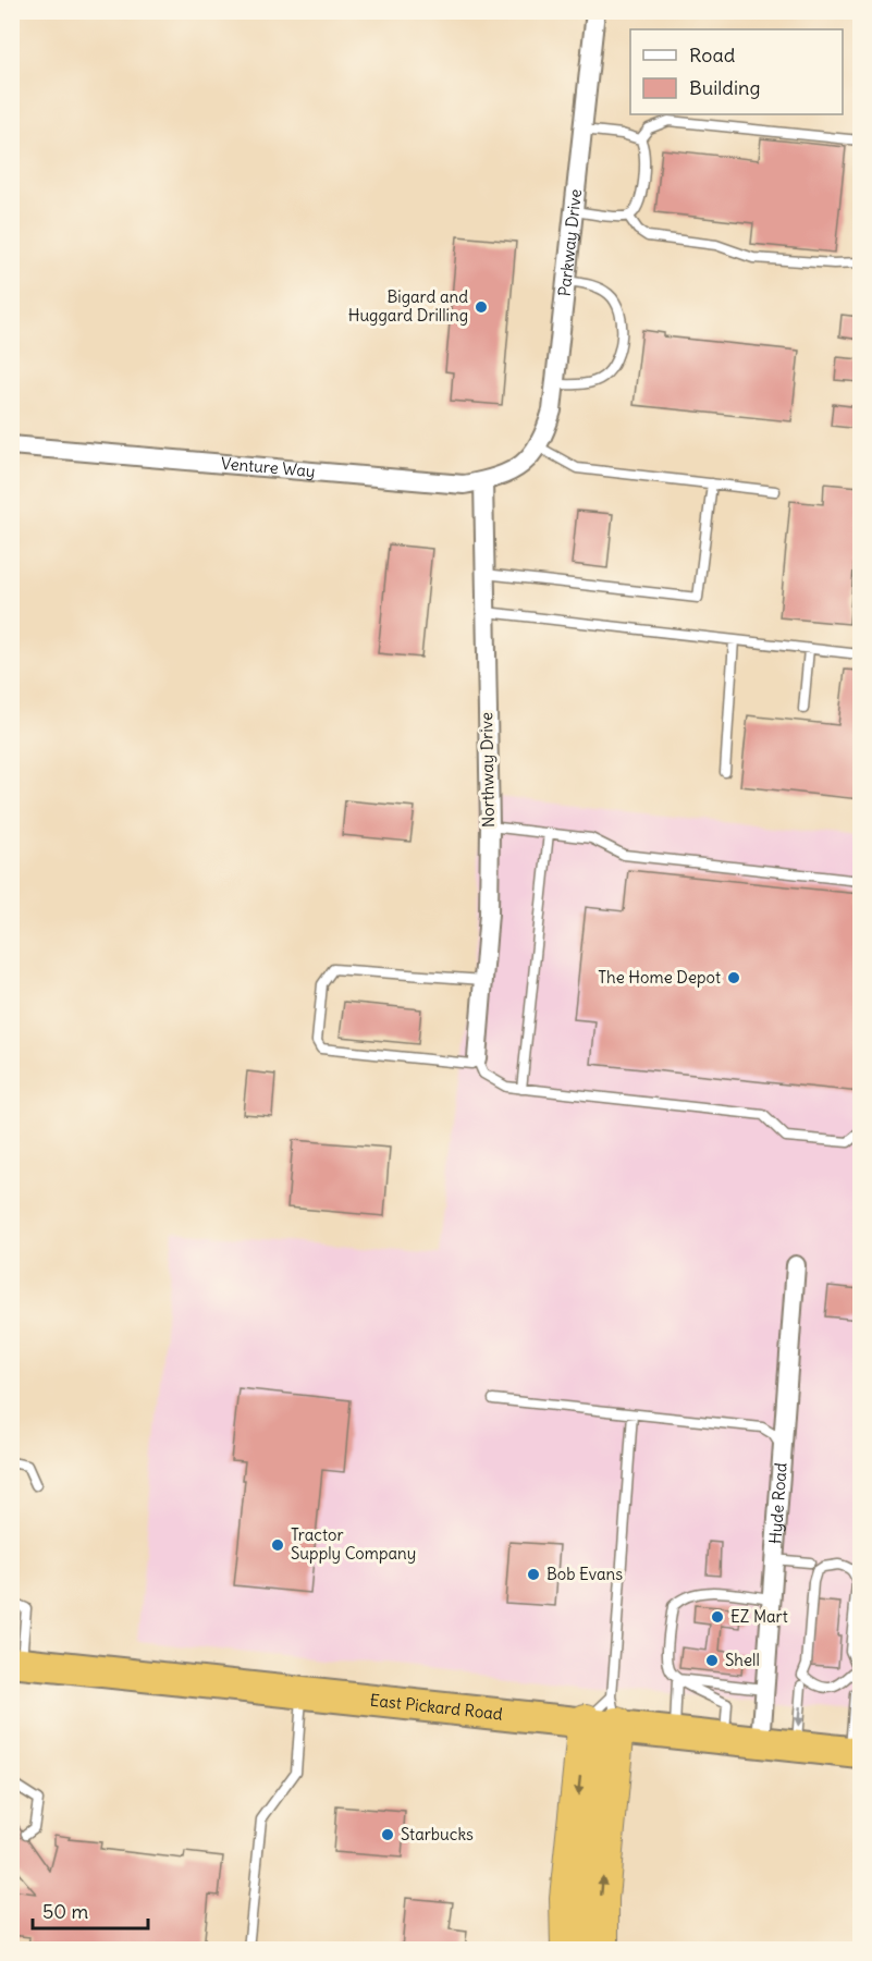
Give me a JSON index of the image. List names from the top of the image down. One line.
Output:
{"streets":{"highway":["East Pickard Road"],"street":["Parkway Drive","Venture Way","Northway Drive","Hyde Road"]},"crossings":[["Parkway Drive","Venture Way"],["Venture Way","Northway Drive"],["Hyde Road","East Pickard Road"]],"places":["Bigard and Huggard Drilling","The Home Depot","Tractor Supply Company","Bob Evans","EZ Mart","Shell","Starbucks"],"legend":["Road","Building"],"scale_bar":"50 m"}
